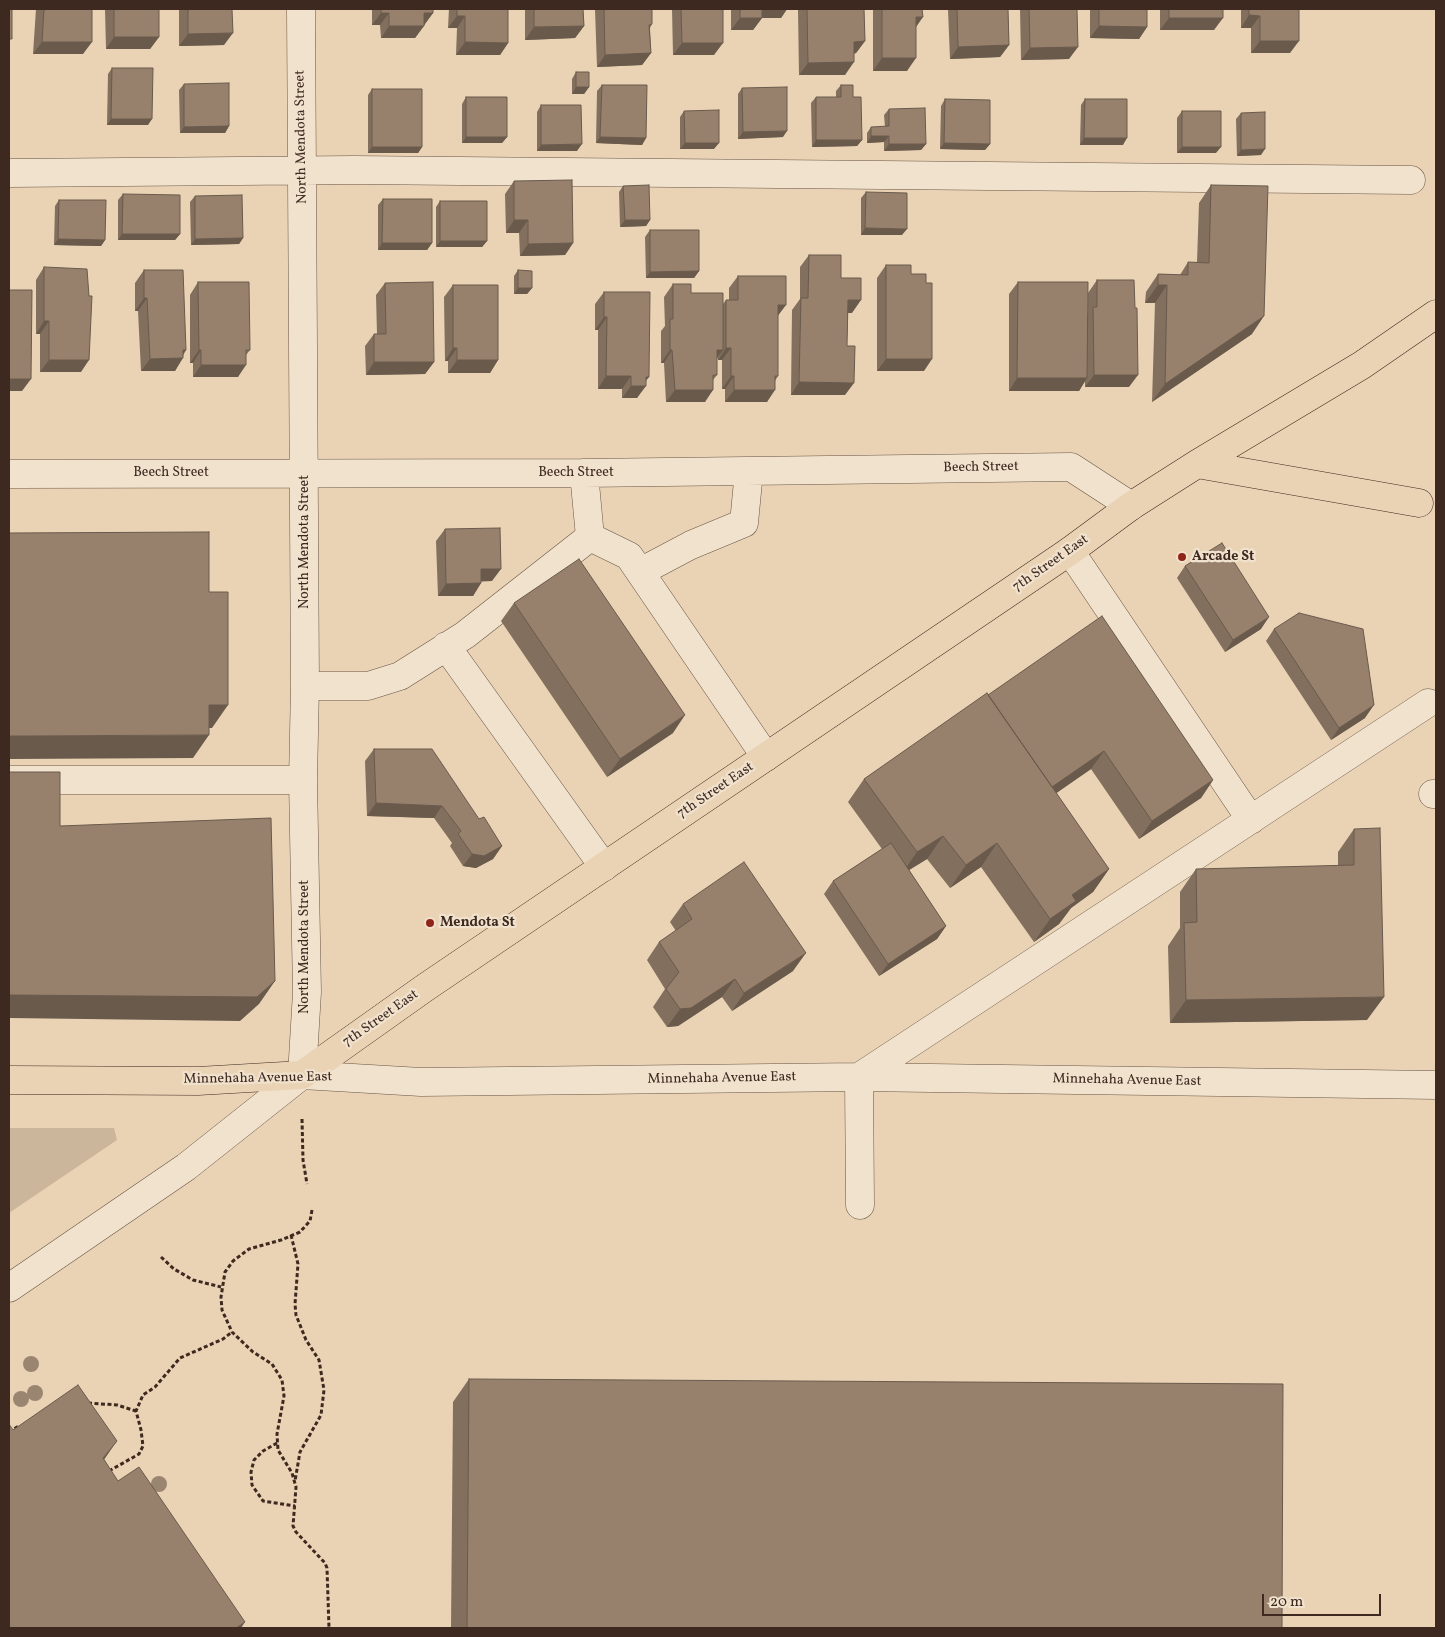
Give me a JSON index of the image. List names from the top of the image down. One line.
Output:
{"streets":{"main road":["7th Street East","Minnehaha Avenue East"],"street":["North Mendota Street","Beech Street"]},"crossings":[["North Mendota Street","Beech Street"],["North Mendota Street","7th Street East"],["North Mendota Street","Minnehaha Avenue East"],["Beech Street","7th Street East"],["7th Street East","Minnehaha Avenue East"]],"places":["Arcade St","Mendota St"],"scale_bar":"20 m"}
